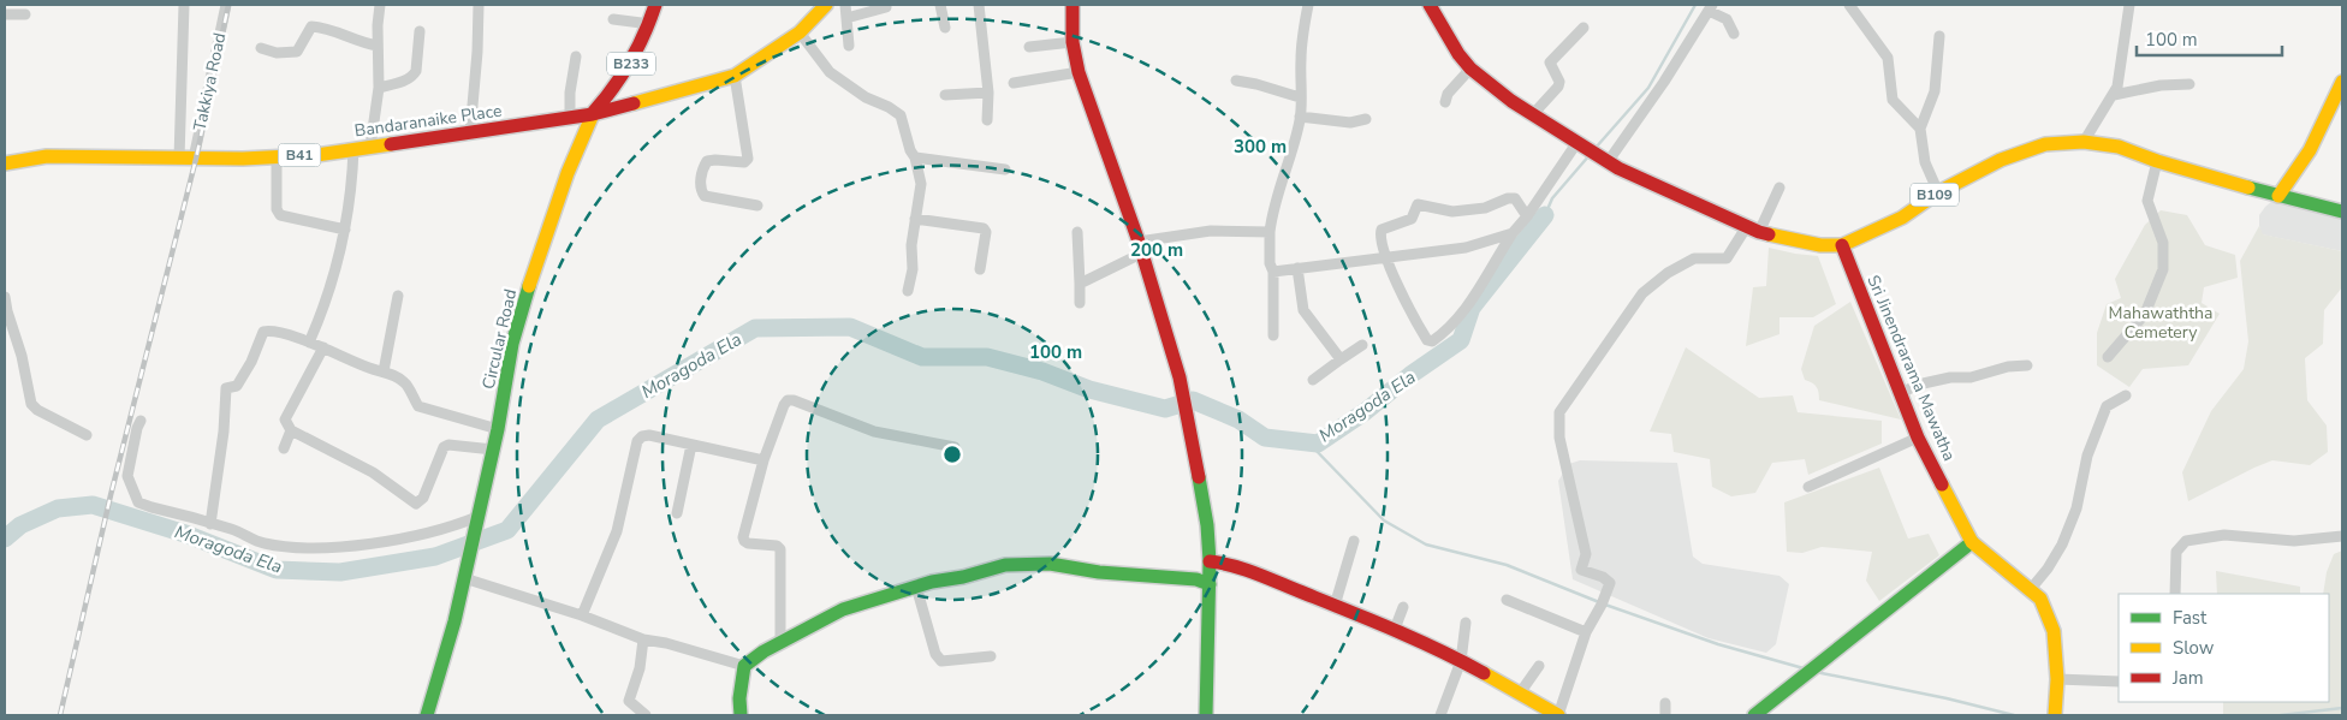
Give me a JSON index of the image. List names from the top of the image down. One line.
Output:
{"streets":{"main road":["B233","Bandaranaike Place","B41","B109","Circular Road","Sri Jinendrarama Mawatha"],"street":["Takkiya Road"]},"crossings":[["B233","Bandaranaike Place"],["B233","Circular Road"],["Takkiya Road","Bandaranaike Place"],["Bandaranaike Place","Circular Road"],["B109","Sri Jinendrarama Mawatha"]],"water":["Moragoda Ela"],"parks":["Mahawaththa Cemetery"],"legend":["Fast","Slow","Jam"],"scale_bar":"100 m","rings":["300 m","200 m","100 m"]}
